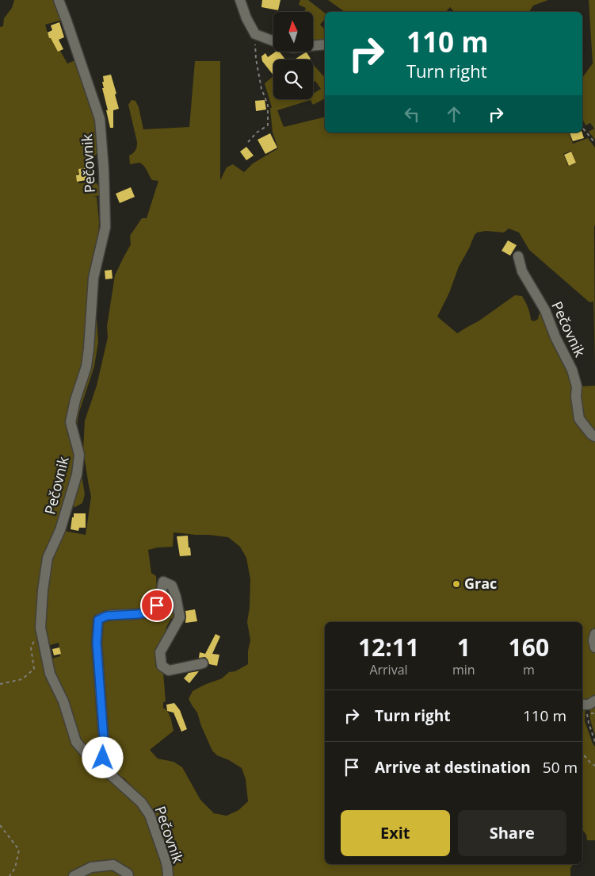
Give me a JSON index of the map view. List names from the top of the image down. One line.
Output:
{"streets":{"street":["Pečovnik"]},"places":["Grac"],"north":"top","page":{"turn":["110 m","Turn right"],"eta":["12:11","Arrival","1","min","160","m"],"list":[{"name":"Turn right","value":"110 m"},{"name":"Arrive at destination","value":"50 m"}],"buttons":["Exit","Share"]}}
